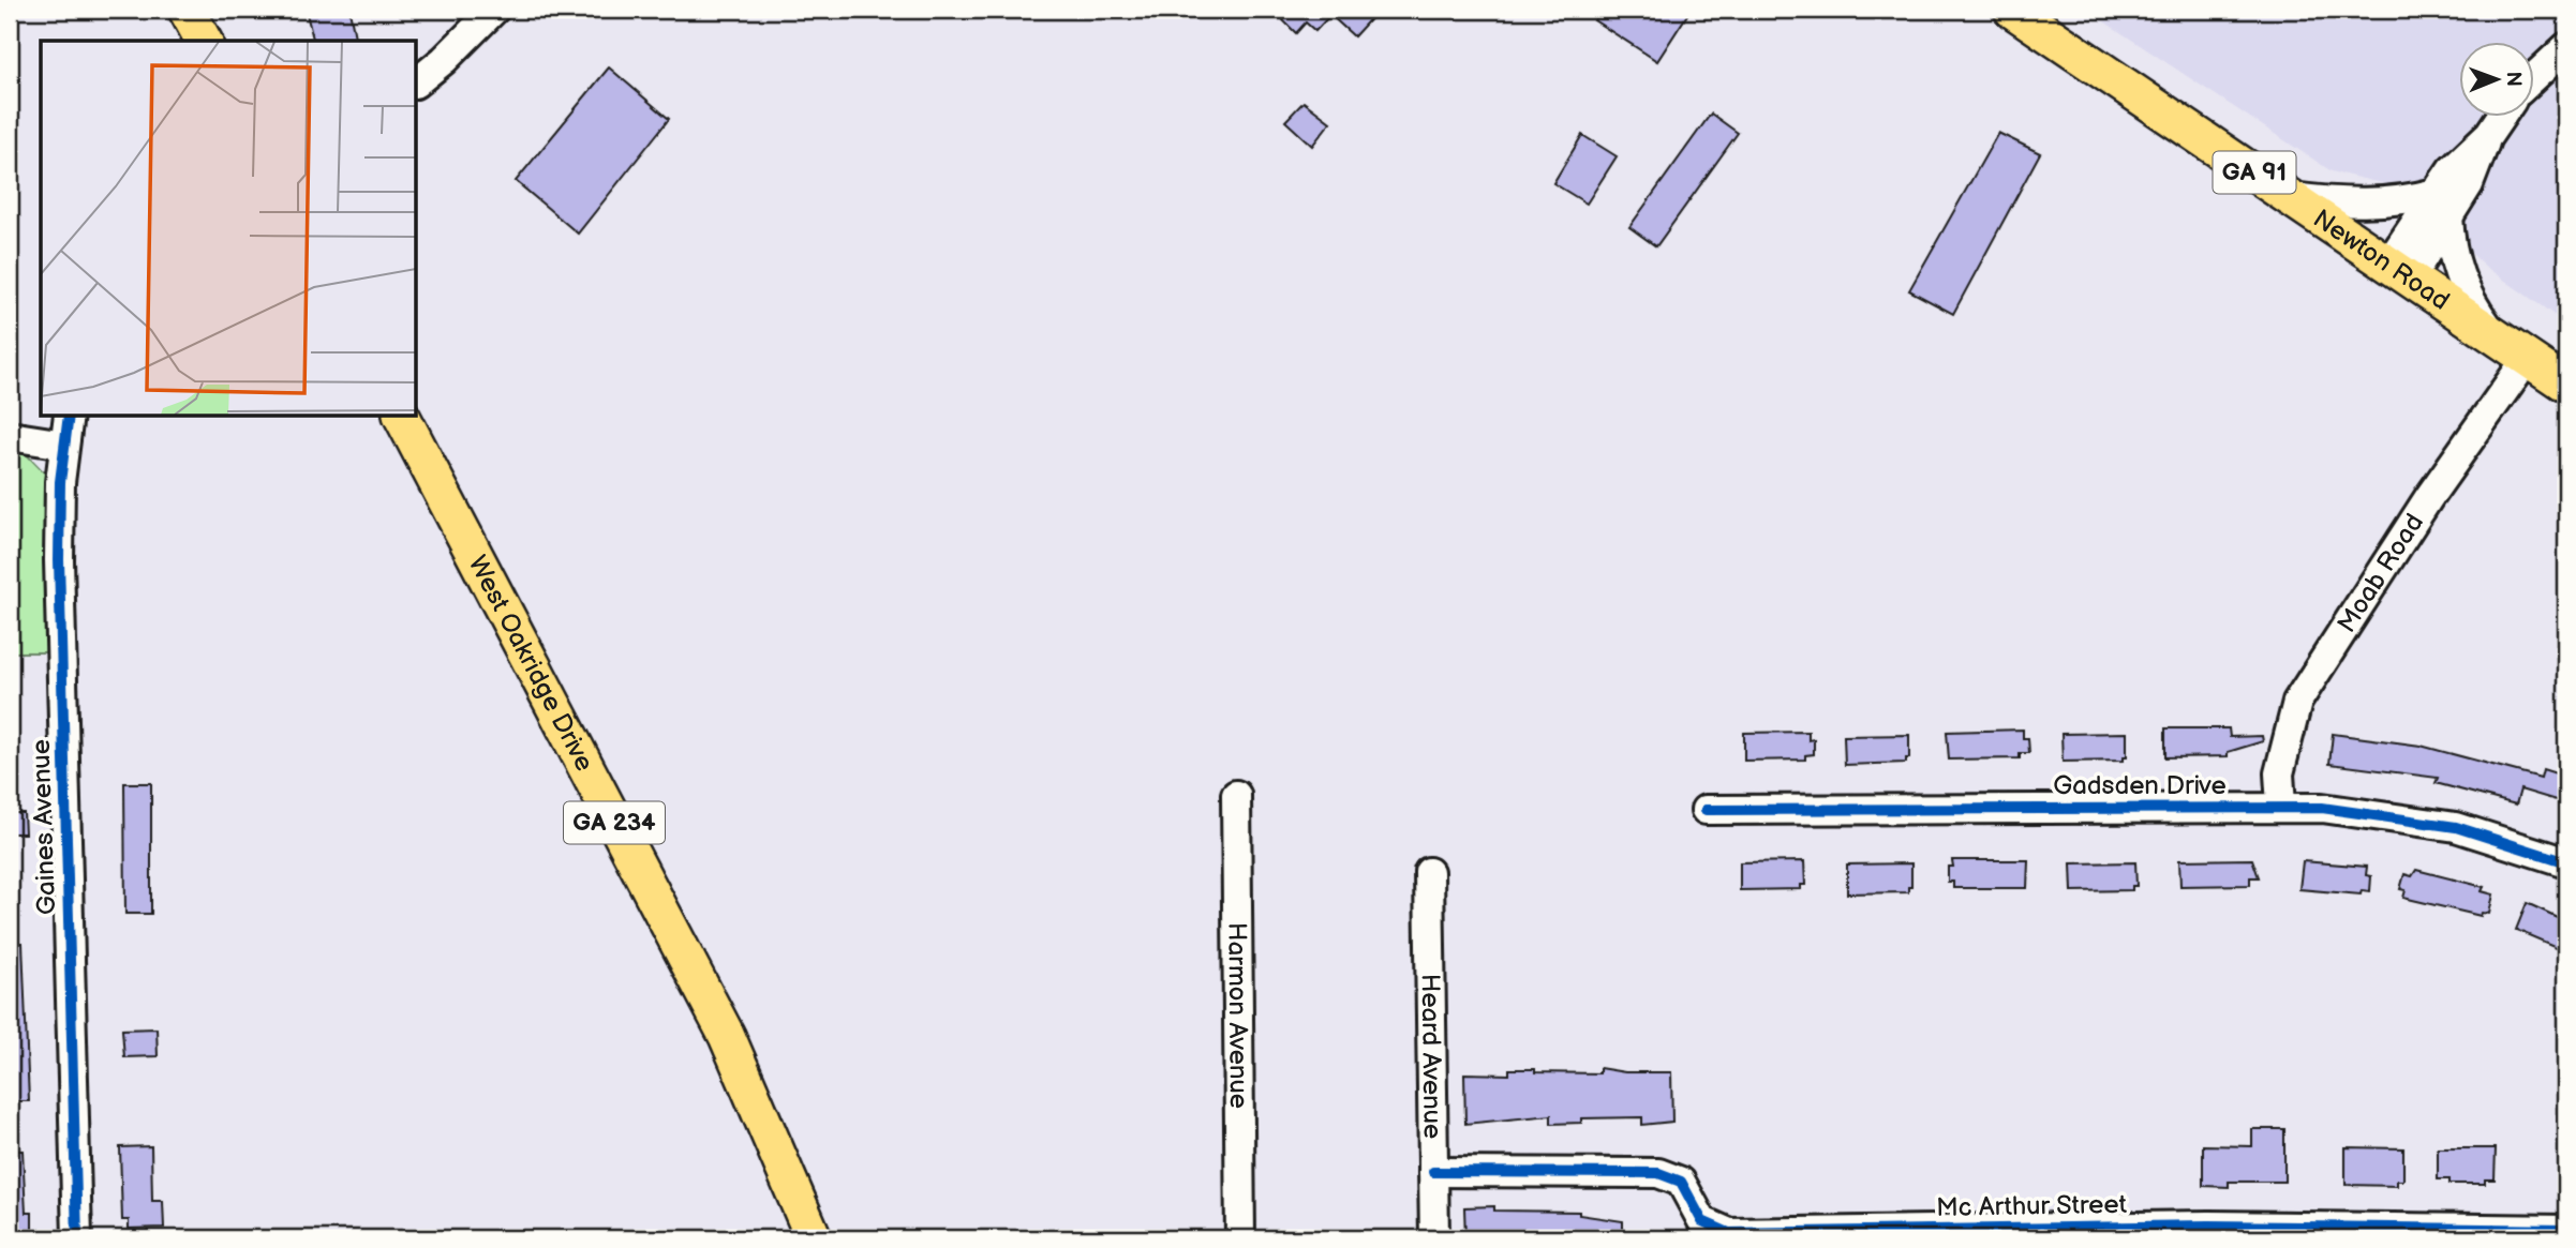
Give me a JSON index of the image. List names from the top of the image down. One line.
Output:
{"streets":{"main road":["GA 91","Newton Road","West Oakridge Drive","GA 234"],"street":["Moab Road","Gadsden Drive","Gaines Avenue","Harmon Avenue","Heard Avenue","Mc Arthur Street"]},"crossings":[["Newton Road","Moab Road"],["Moab Road","Gadsden Drive"],["Heard Avenue","Mc Arthur Street"]],"north":"right"}
